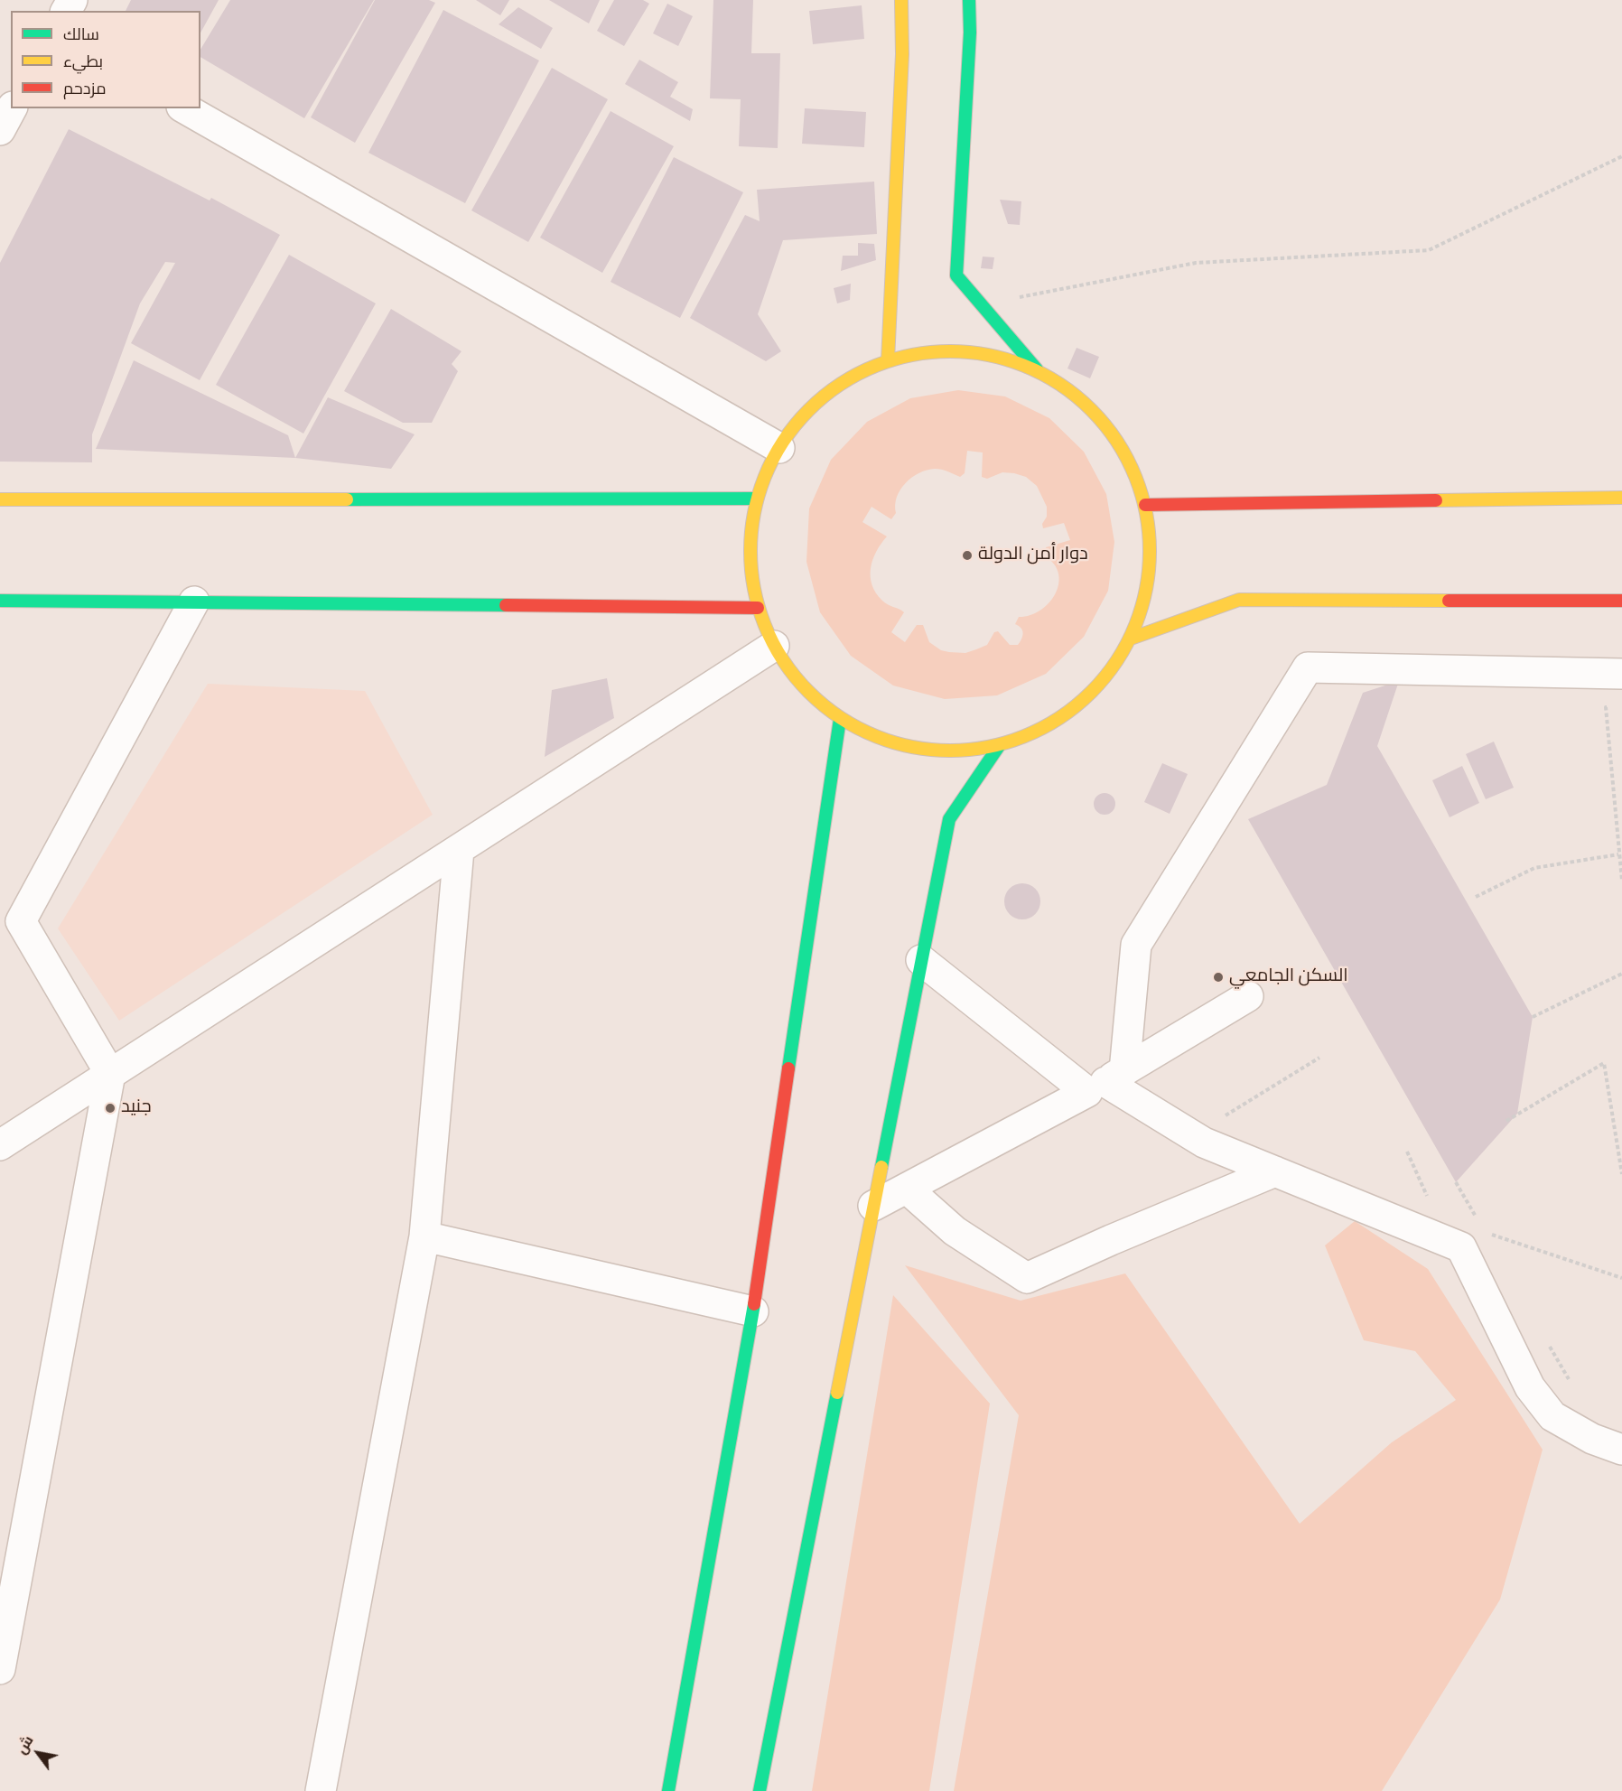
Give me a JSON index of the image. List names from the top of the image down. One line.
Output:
{"places":["دوار أمن الدولة","السكن الجامعي","جنيد"],"legend":["سالك","بطيء","مزدحم"],"north":"top left"}
